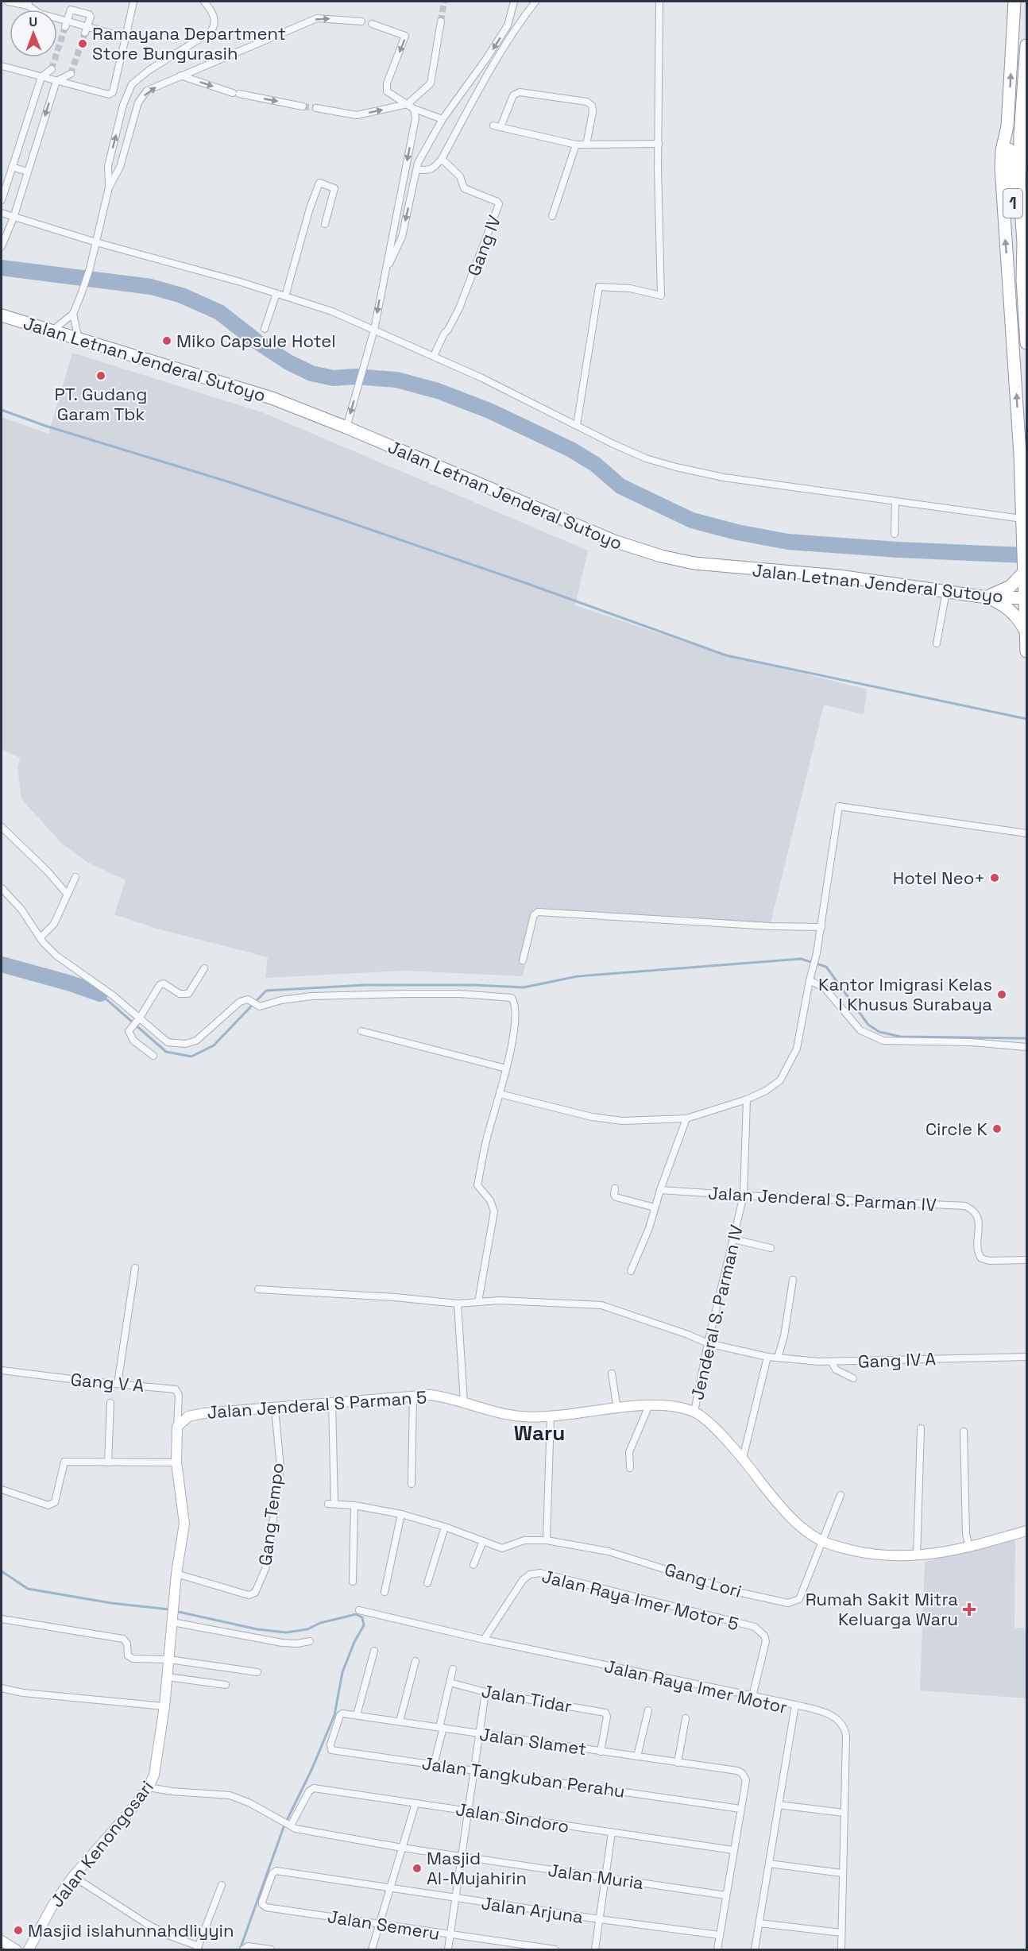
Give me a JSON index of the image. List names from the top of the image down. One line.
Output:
{"streets":{"highway":["1","Jalan Letnan Jenderal Sutoyo"],"street":["Gang IV","Jalan Jenderal S. Parman IV","Jenderal S. Parman IV","Gang IV A","Gang V A","Jalan Jenderal S Parman 5","Gang Tempo","Gang Lori","Jalan Raya Imer Motor 5","Jalan Raya Imer Motor","Jalan Tidar","Jalan Slamet","Jalan Tangkuban Perahu","Jalan Sindoro","Jalan Kenongosari","Jalan Muria","Jalan Arjuna","Jalan Semeru"]},"crossings":[["Jalan Jenderal S. Parman IV","Jenderal S. Parman IV"],["Jenderal S. Parman IV","Gang IV A"],["Jenderal S. Parman IV","Jalan Jenderal S Parman 5"],["Gang V A","Jalan Jenderal S Parman 5"],["Gang V A","Jalan Kenongosari"],["Jalan Jenderal S Parman 5","Gang Tempo"],["Jalan Jenderal S Parman 5","Gang Lori"],["Jalan Jenderal S Parman 5","Jalan Kenongosari"],["Gang Tempo","Jalan Kenongosari"],["Jalan Raya Imer Motor 5","Jalan Raya Imer Motor"],["Jalan Tidar","Jalan Slamet"],["Jalan Slamet","Jalan Tangkuban Perahu"],["Jalan Sindoro","Jalan Muria"],["Jalan Kenongosari","Jalan Muria"],["Jalan Arjuna","Jalan Semeru"]],"districts":["Waru"],"places":{"other":["Ramayana Department Store Bungurasih","Miko Capsule Hotel","PT. Gudang Garam Tbk","Hotel Neo+","Kantor Imigrasi Kelas I Khusus Surabaya","Circle K","Masjid Al-Mujahirin","Masjid islahunnahdliyyin"],"health":["Rumah Sakit Mitra Keluarga Waru"]},"north":"top"}
